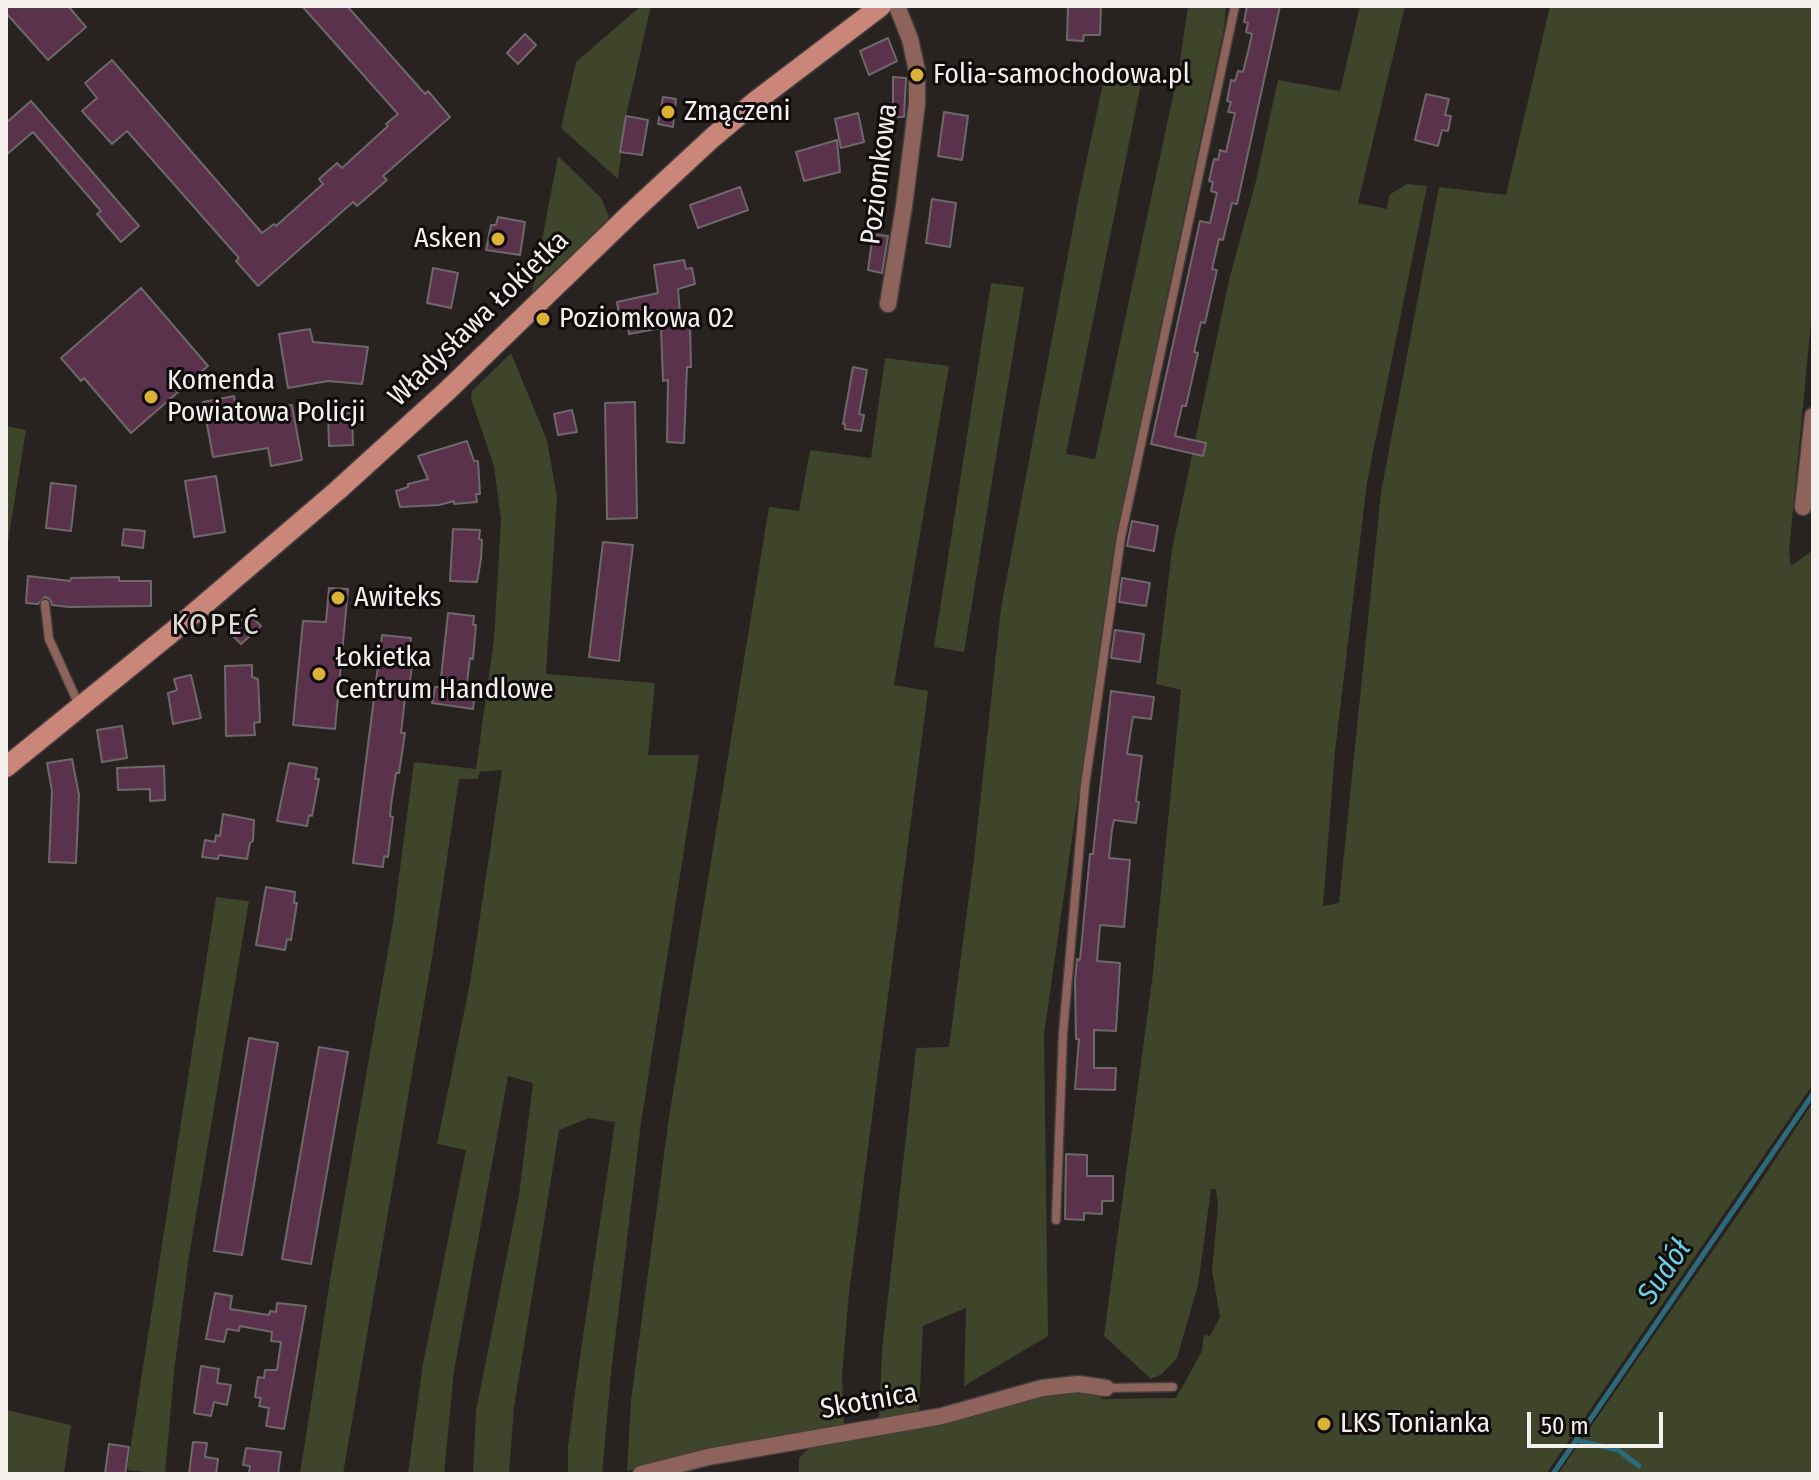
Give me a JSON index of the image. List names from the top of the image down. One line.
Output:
{"streets":{"street":["Poziomkowa","Władysława Łokietka","Skotnica"]},"districts":["KOPEĆ"],"water":["Sudół"],"places":["Folia-samochodowa.pl","Zmączeni","Asken","Poziomkowa 02","Komenda Powiatowa Policji","Awiteks","Łokietka Centrum Handlowe","LKS Tonianka"],"scale_bar":"50 m"}
